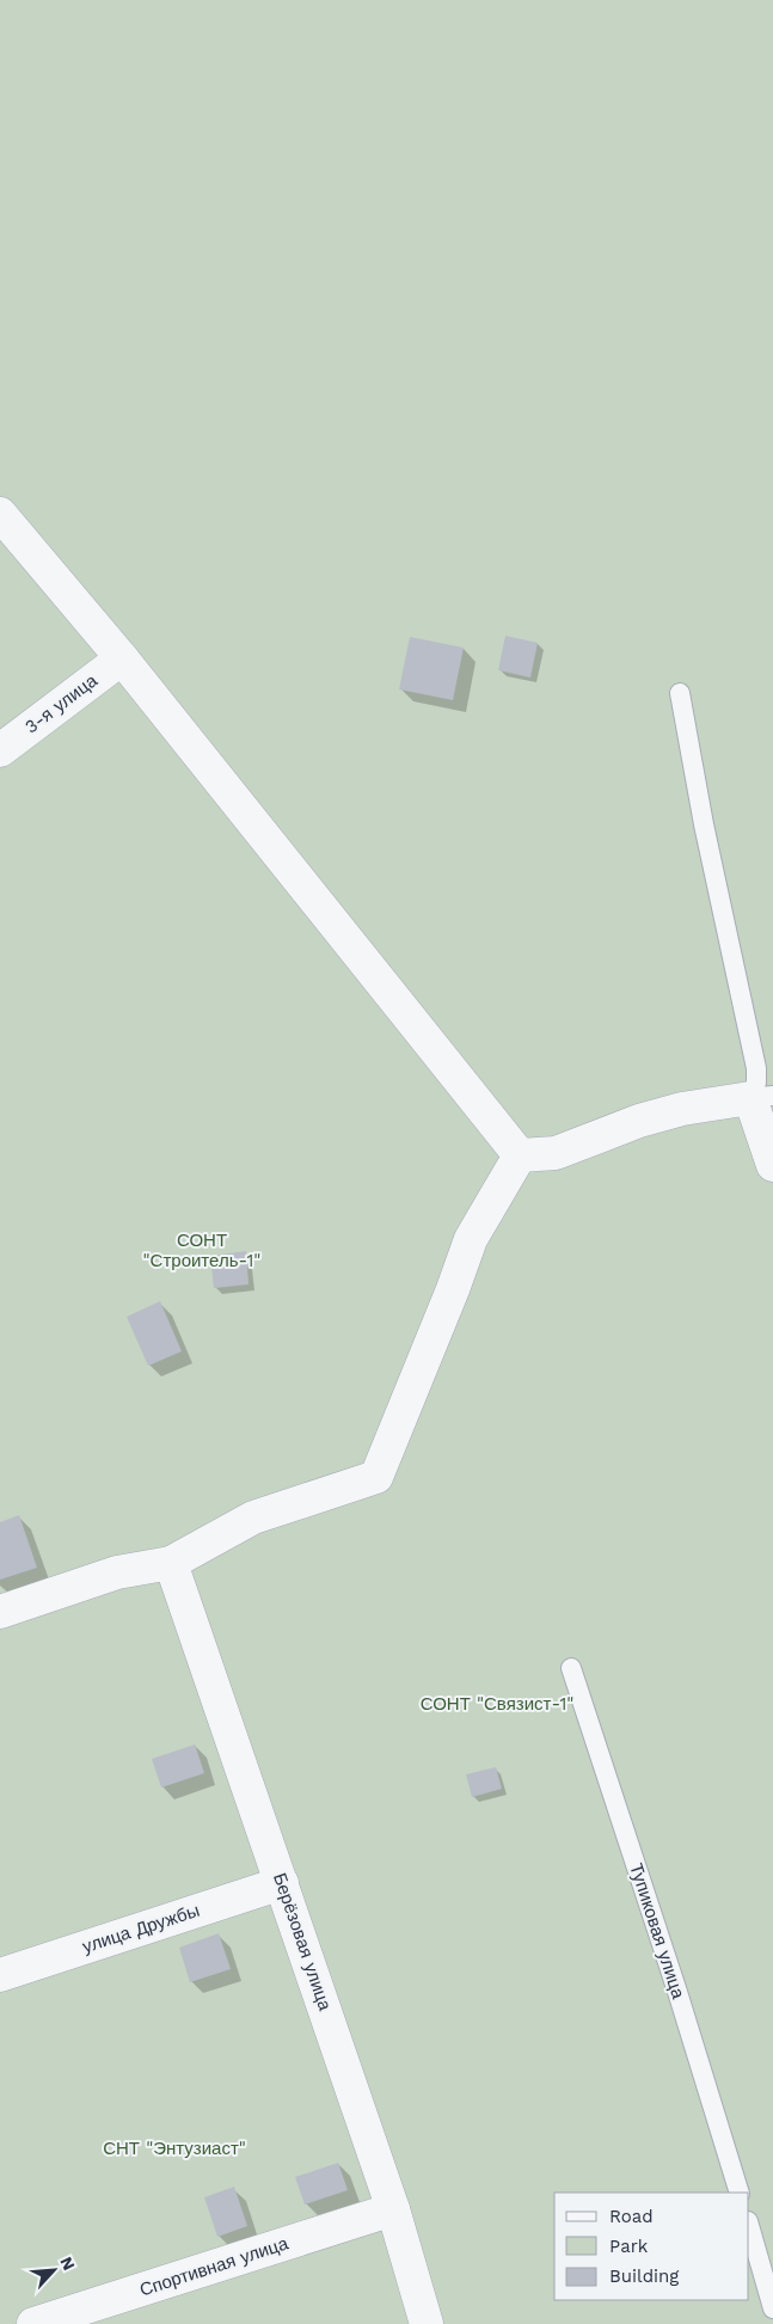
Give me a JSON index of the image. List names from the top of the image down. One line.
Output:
{"streets":{"street":["3-я улица","улица Дружбы","Берёзовая улица","Спортивная улица"],"lane":["Тупиковая улица"]},"crossings":[["улица Дружбы","Берёзовая улица"],["Берёзовая улица","Спортивная улица"]],"parks":["СОНТ \"Строитель-1\"","СОНТ \"Связист-1\"","СНТ \"Энтузиаст\""],"legend":["Road","Park","Building"],"north":"top right"}
